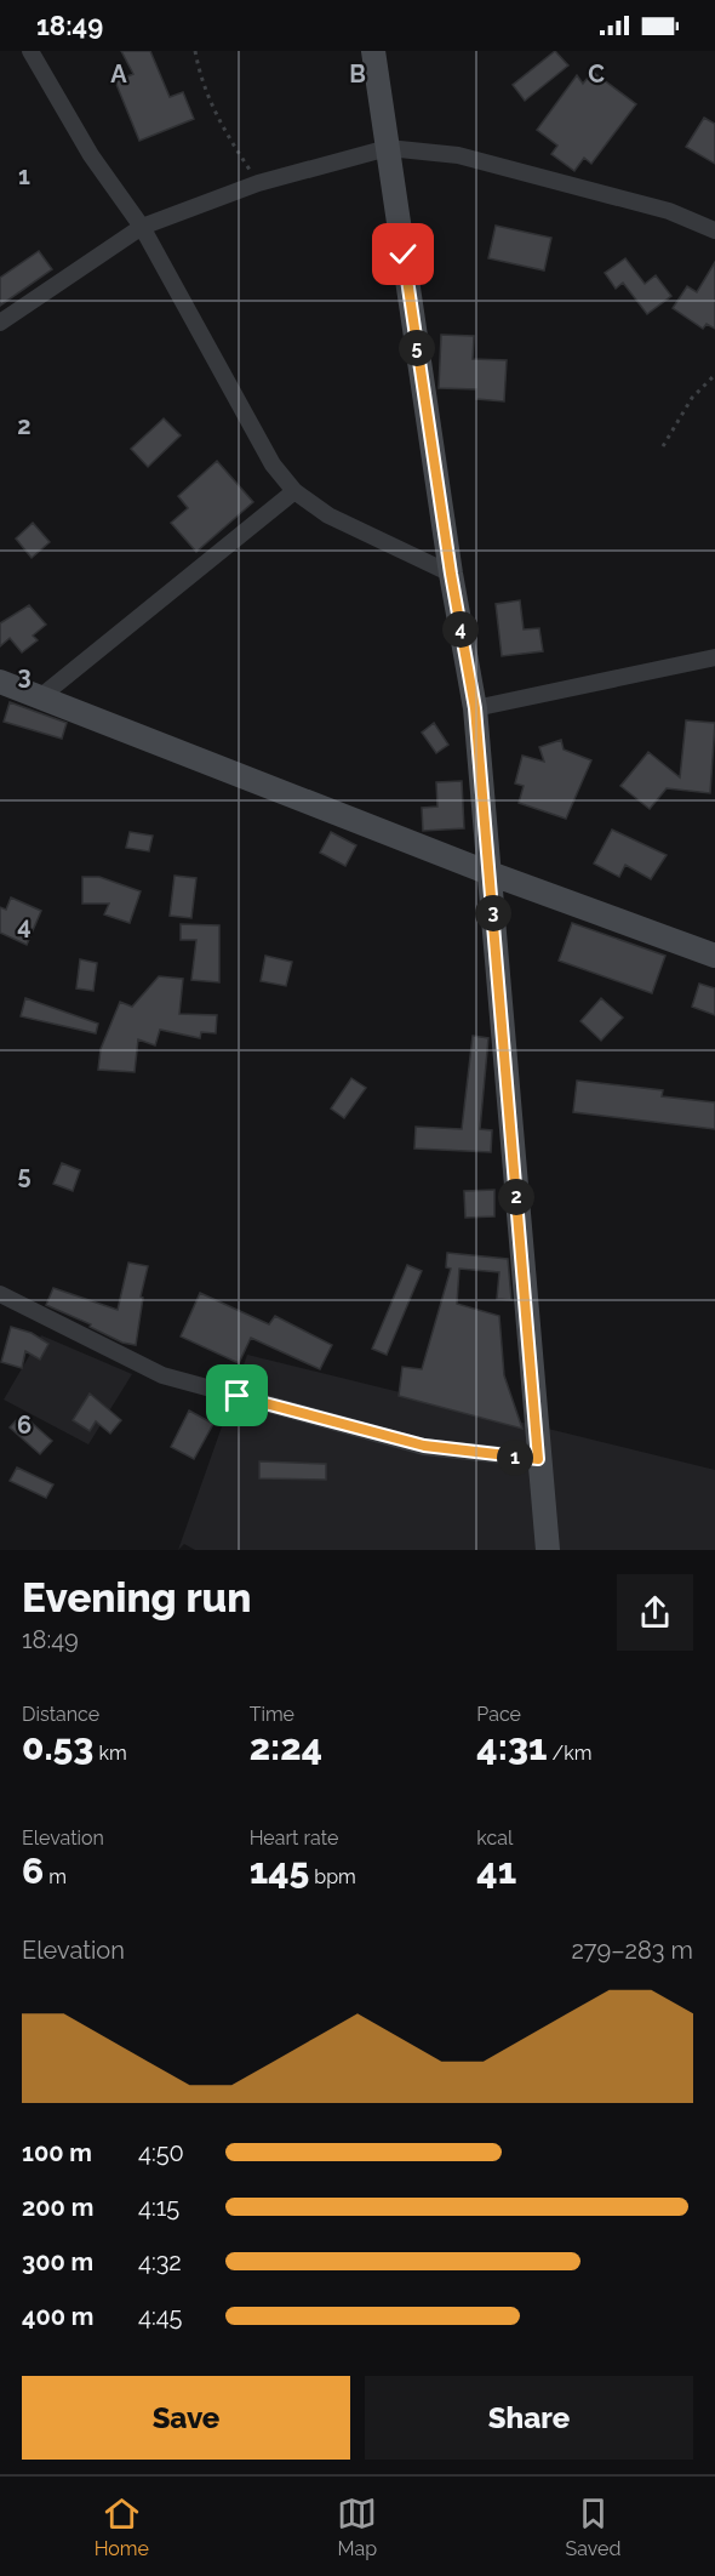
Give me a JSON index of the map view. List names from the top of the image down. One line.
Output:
{"page":{"status":"18:49","pins":["5","4","3","2","1"],"heading":["Evening run","18:49"],"stats":[["Distance","0.53 km"],["Time","2:24"],["Pace","4:31 /km"],["Elevation","6 m"],["Heart rate","145 bpm"],["kcal","41"]],"chart":["Elevation","279–283 m"],"list":[{"name":"100 m","note":"4:50"},{"name":"200 m","note":"4:15"},{"name":"300 m","note":"4:32"},{"name":"400 m","note":"4:45"}],"buttons":["Save","Share"],"tabs":["Home","Map","Saved"]},"grid":{"columns":["A","B","C"],"rows":["1","2","3","4","5","6"]}}
